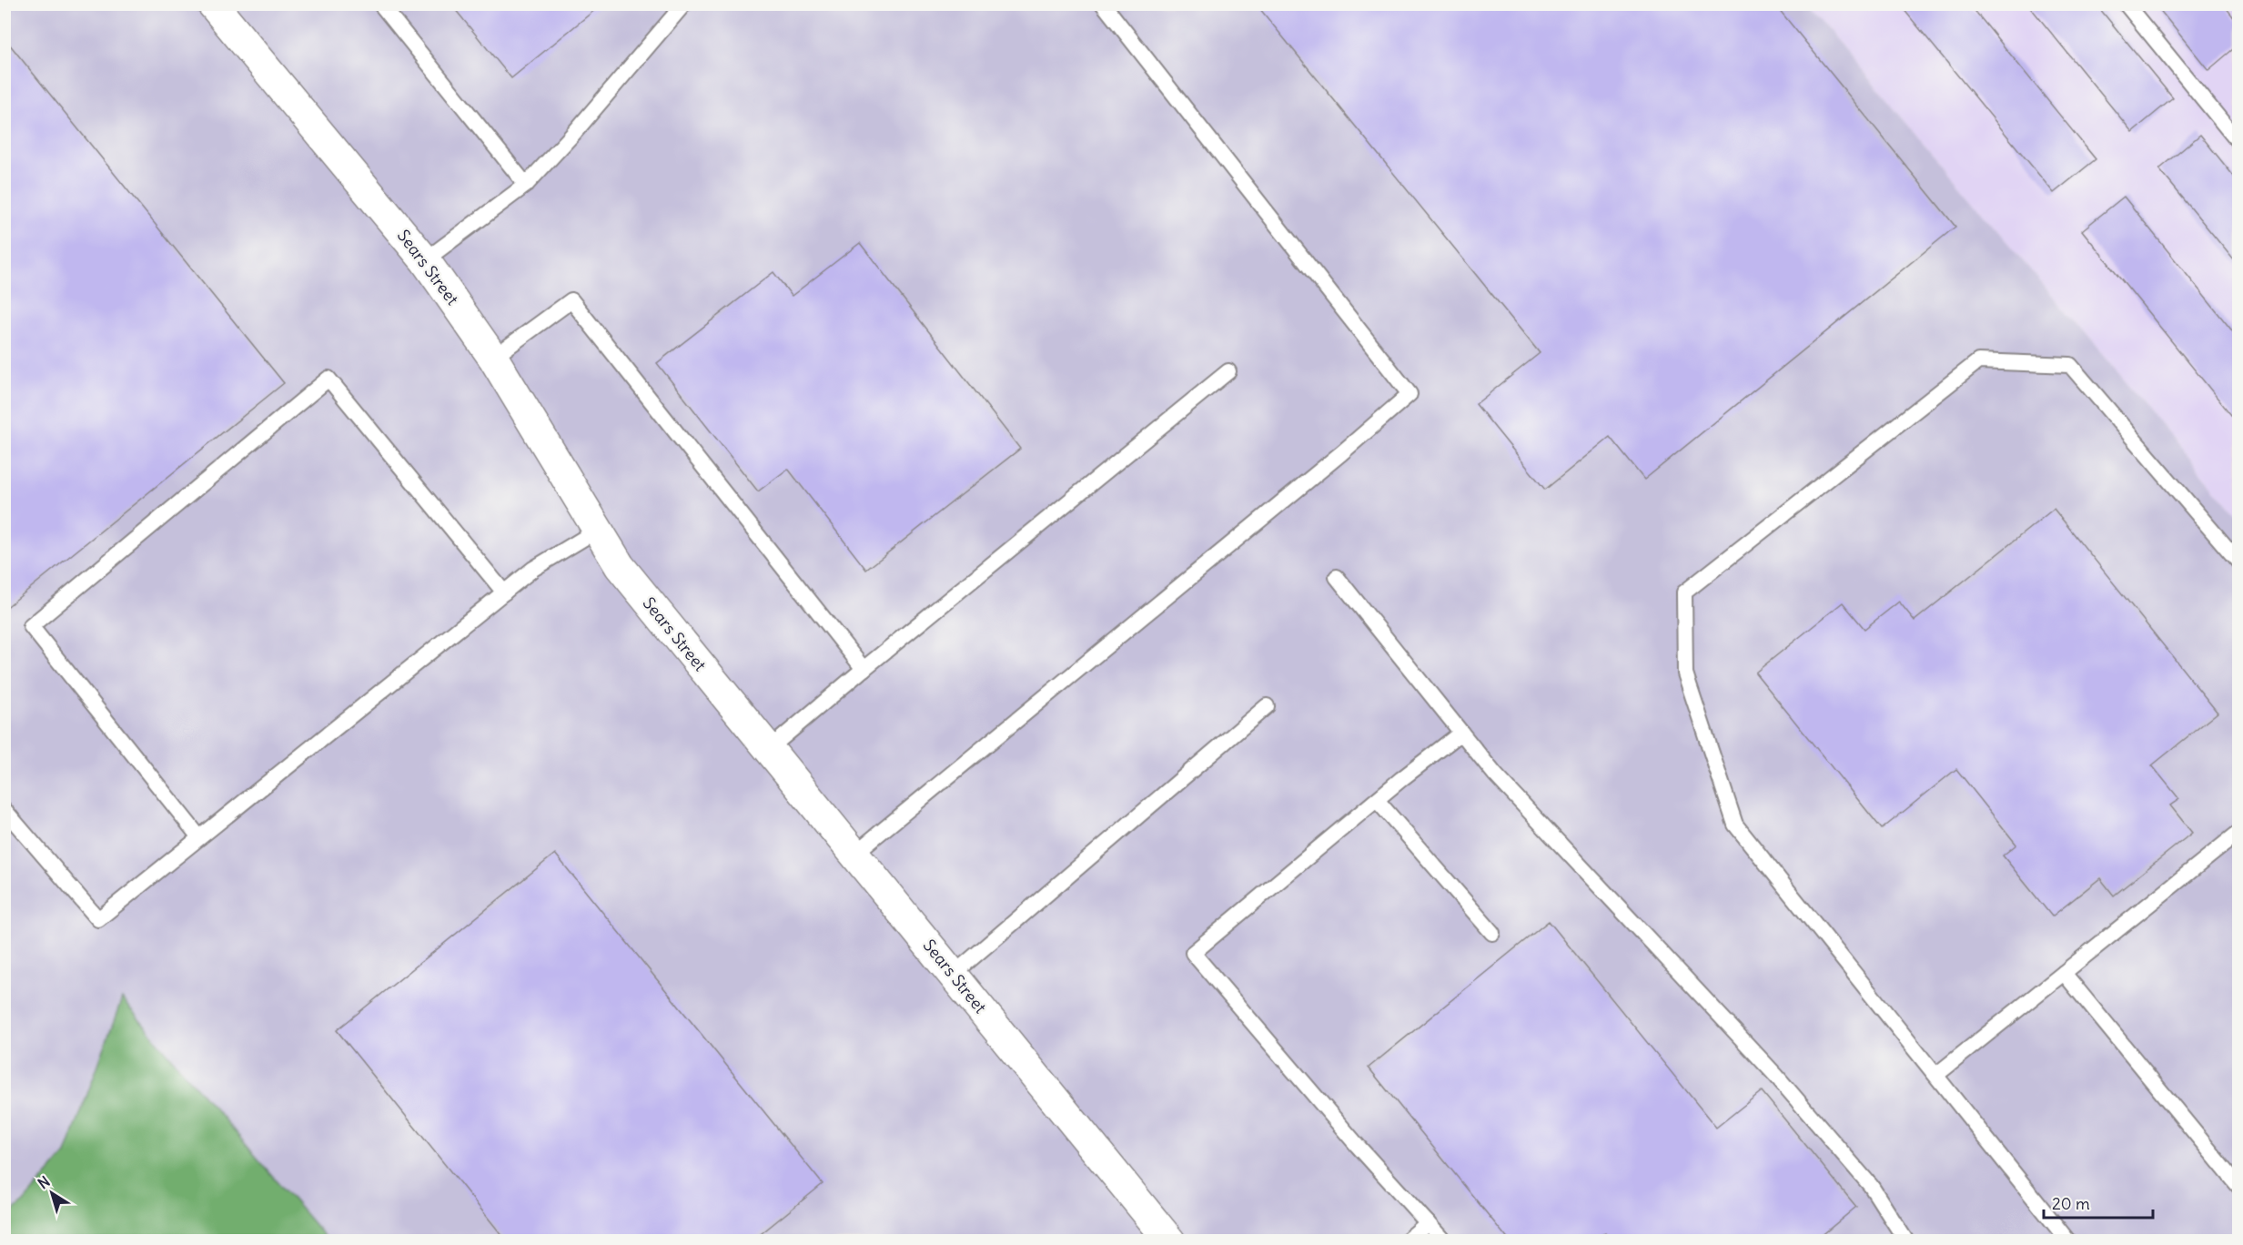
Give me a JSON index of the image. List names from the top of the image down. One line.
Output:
{"streets":{"street":["Sears Street"]},"scale_bar":"20 m","north":"top left"}
